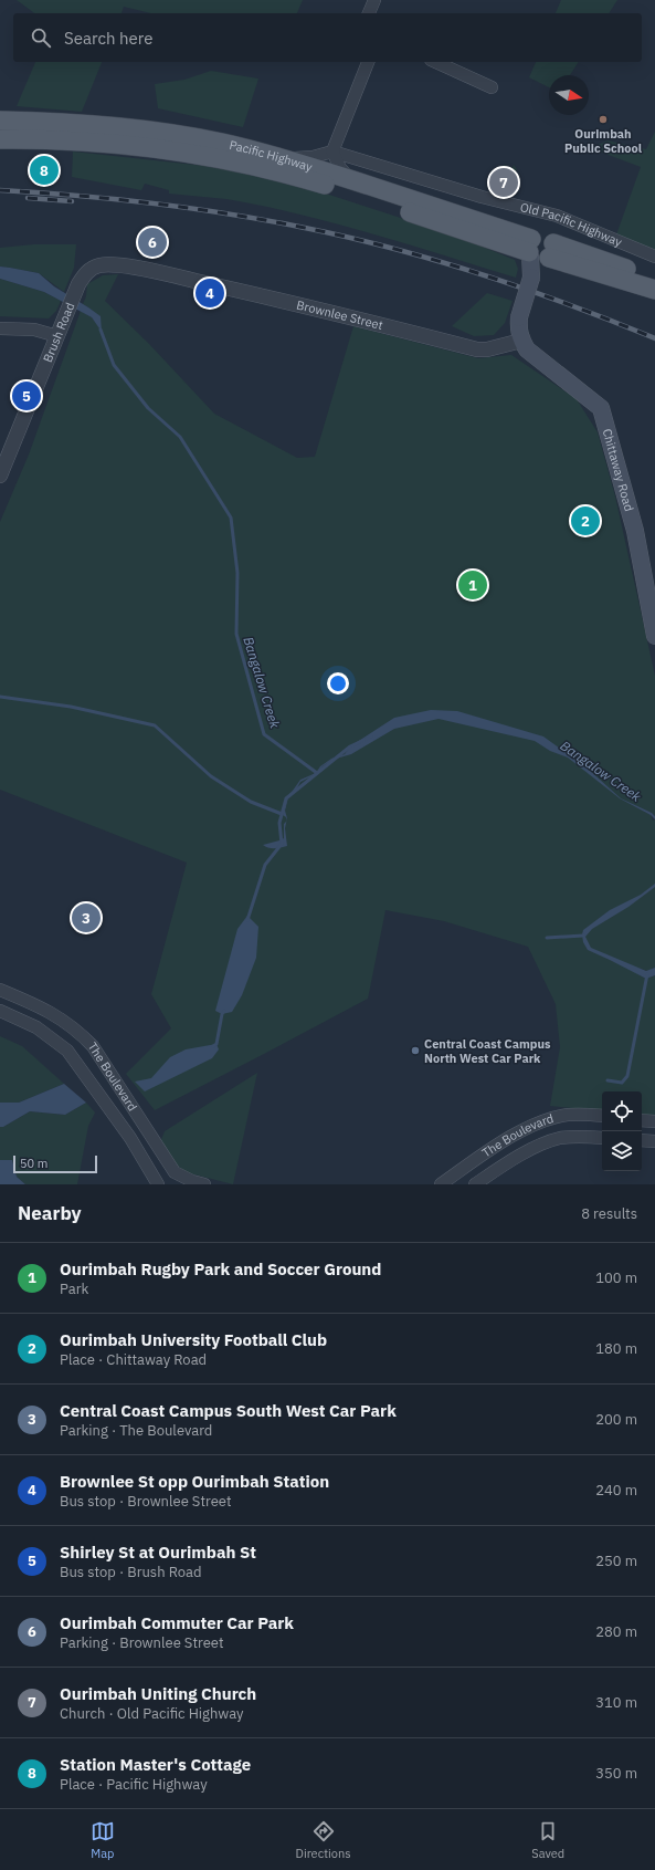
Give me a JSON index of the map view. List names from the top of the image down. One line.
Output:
{"streets":{"main road":["Pacific Highway","Chittaway Road"],"street":["Old Pacific Highway","Brownlee Street","Brush Road","The Boulevard"]},"crossings":[["Brownlee Street","Brush Road"],["Brownlee Street","Chittaway Road"]],"water":["Bangalow Creek"],"places":["Ourimbah Public School","Central Coast Campus North West Car Park"],"scale_bar":"50 m","north":"right","page":{"search":"Search here","pins":["8","7","6","4","5","2","1","3"],"scale":"50 m","heading":["Nearby","8 results"],"list":[{"mark":"1","name":"Ourimbah Rugby Park and Soccer Ground","note":"Park","value":"100 m"},{"mark":"2","name":"Ourimbah University Football Club","note":"Place · Chittaway Road","value":"180 m"},{"mark":"3","name":"Central Coast Campus South West Car Park","note":"Parking · The Boulevard","value":"200 m"},{"mark":"4","name":"Brownlee St opp Ourimbah Station","note":"Bus stop · Brownlee Street","value":"240 m"},{"mark":"5","name":"Shirley St at Ourimbah St","note":"Bus stop · Brush Road","value":"250 m"},{"mark":"6","name":"Ourimbah Commuter Car Park","note":"Parking · Brownlee Street","value":"280 m"},{"mark":"7","name":"Ourimbah Uniting Church","note":"Church · Old Pacific Highway","value":"310 m"},{"mark":"8","name":"Station Master's Cottage","note":"Place · Pacific Highway","value":"350 m"}],"nav":["Map","Directions","Saved"]}}
